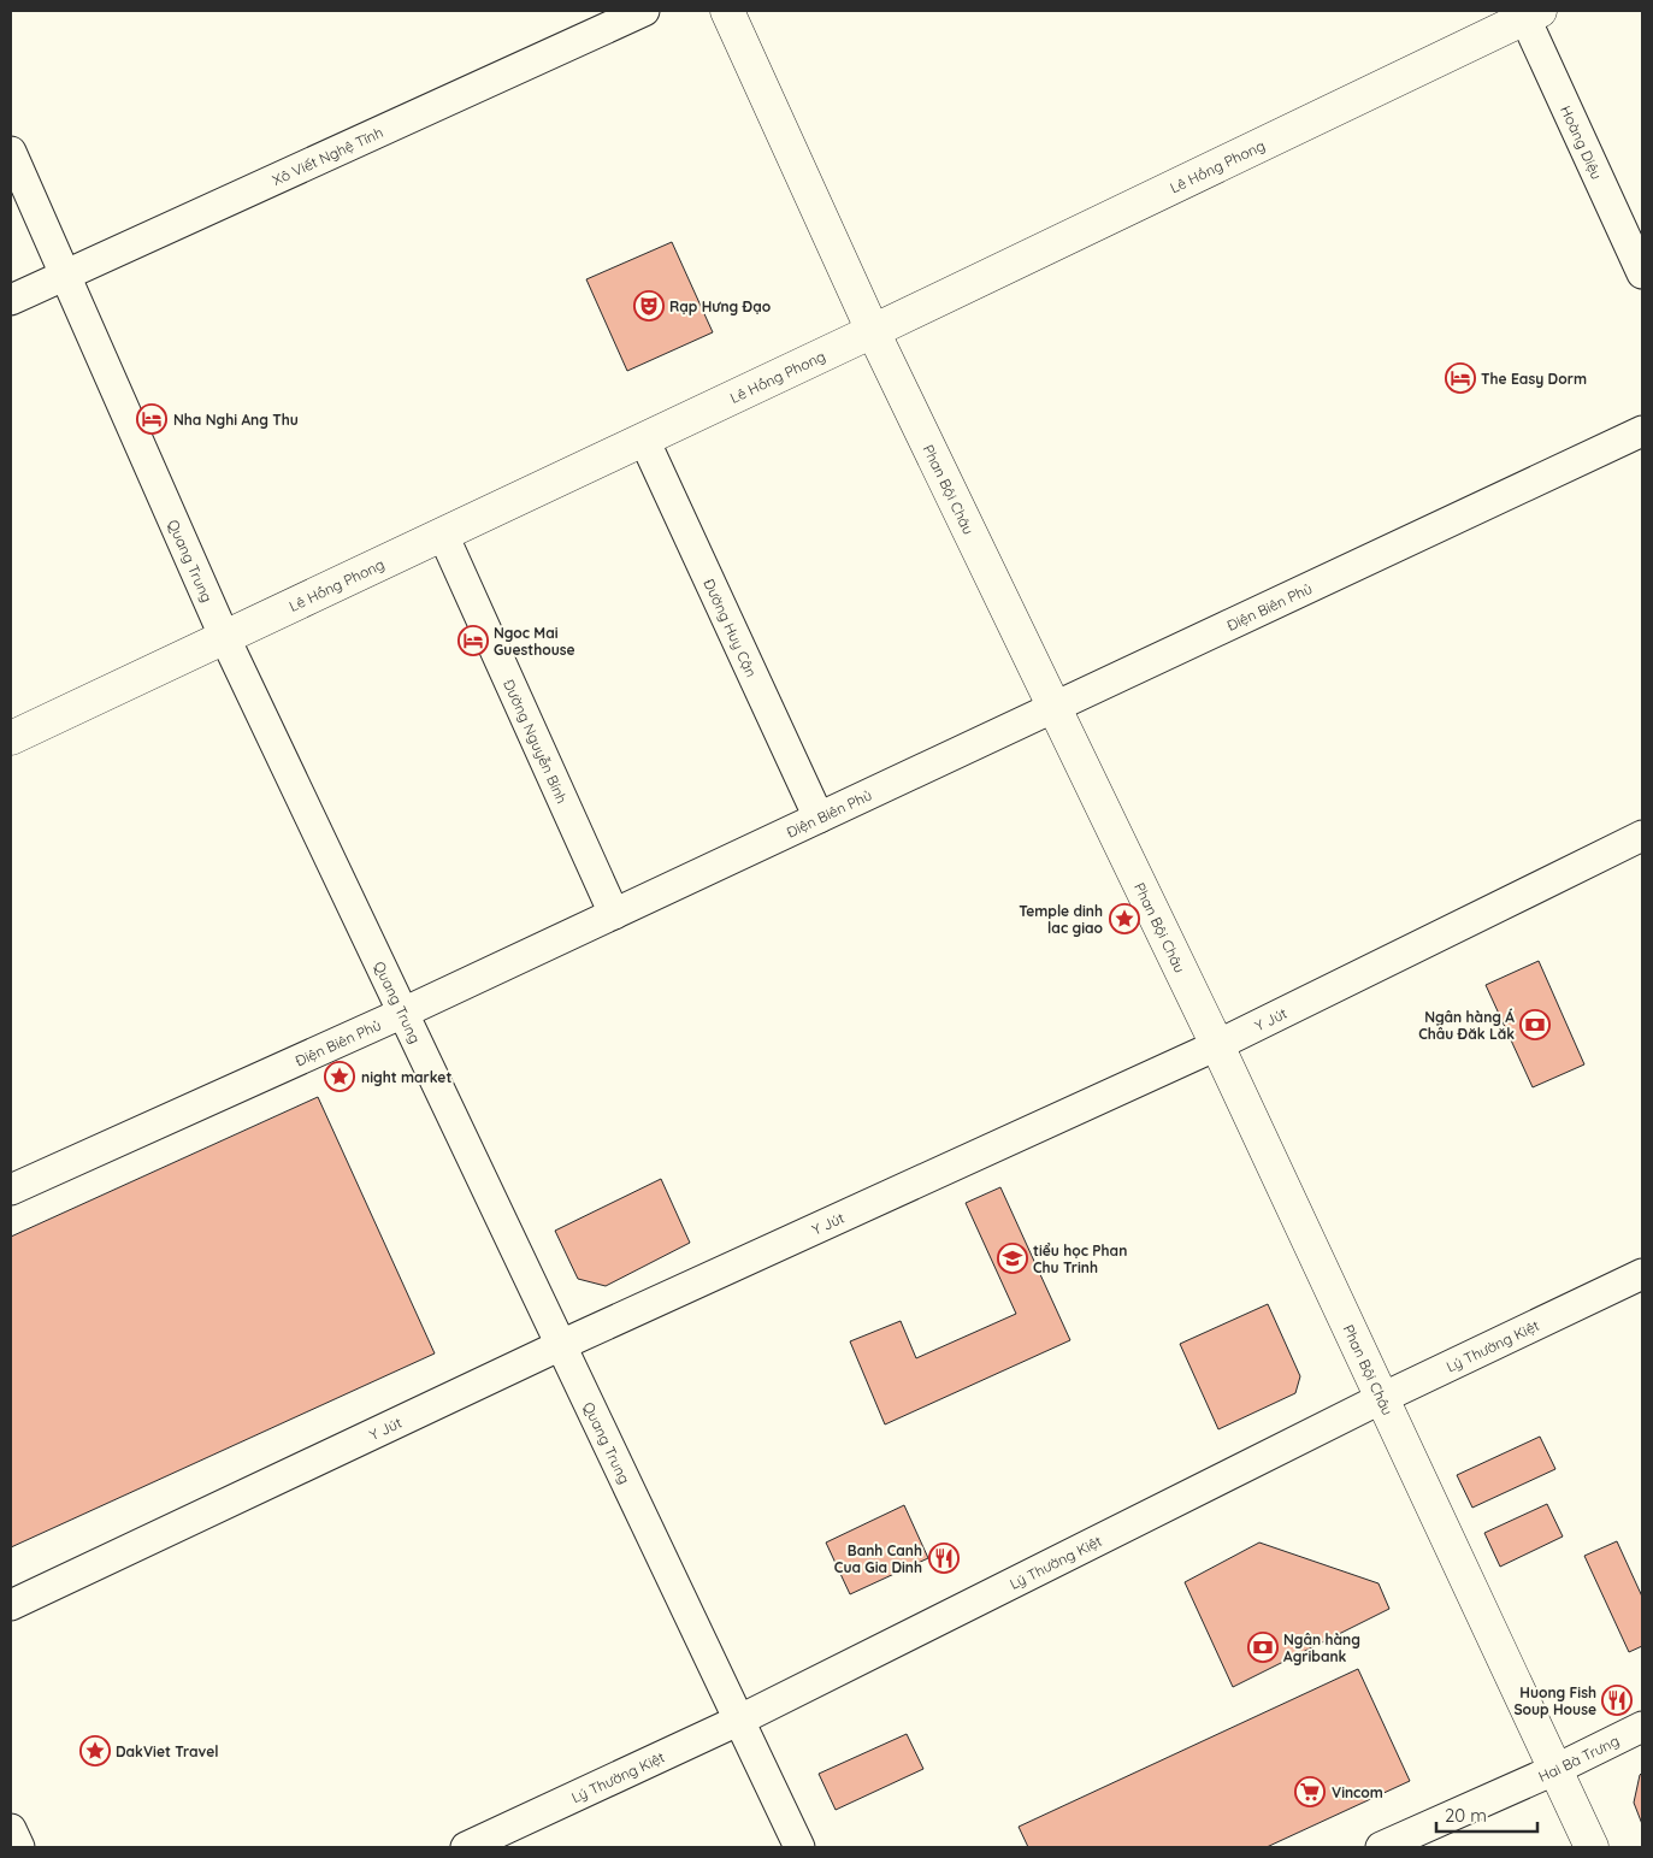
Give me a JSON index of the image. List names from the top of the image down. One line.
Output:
{"streets":{"main road":["Lê Hồng Phong","Phan Bội Châu"],"street":["Hoàng Diệu","Xô Viết Nghệ Tĩnh","Quang Trung","Điện Biên Phủ","Đường Huy Cận","Đường Nguyễn Bính","Y Jút","Lý Thường Kiệt","Hai Bà Trưng"]},"crossings":[["Hoàng Diệu","Lê Hồng Phong"],["Xô Viết Nghệ Tĩnh","Quang Trung"],["Lê Hồng Phong","Phan Bội Châu"],["Lê Hồng Phong","Quang Trung"],["Lê Hồng Phong","Đường Huy Cận"],["Lê Hồng Phong","Đường Nguyễn Bính"],["Phan Bội Châu","Điện Biên Phủ"],["Phan Bội Châu","Y Jút"],["Phan Bội Châu","Lý Thường Kiệt"],["Phan Bội Châu","Hai Bà Trưng"],["Quang Trung","Điện Biên Phủ"],["Quang Trung","Y Jút"],["Quang Trung","Lý Thường Kiệt"],["Điện Biên Phủ","Đường Huy Cận"],["Điện Biên Phủ","Đường Nguyễn Bính"]],"places":{"theatre":["Rạp Hưng Đạo"],"hotel":["The Easy Dorm","Nha Nghi Ang Thu","Ngoc Mai Guesthouse"],"place":["Temple dinh lac giao","night market","DakViet Travel"],"bank":["Ngân hàng Á Châu Đăk Lăk","Ngân hàng Agribank"],"school or university":["tiểu học Phan Chu Trinh"],"restaurant":["Banh Canh Cua Gia Dinh","Huong Fish Soup House"],"supermarket":["Vincom"]},"scale_bar":"20 m"}
